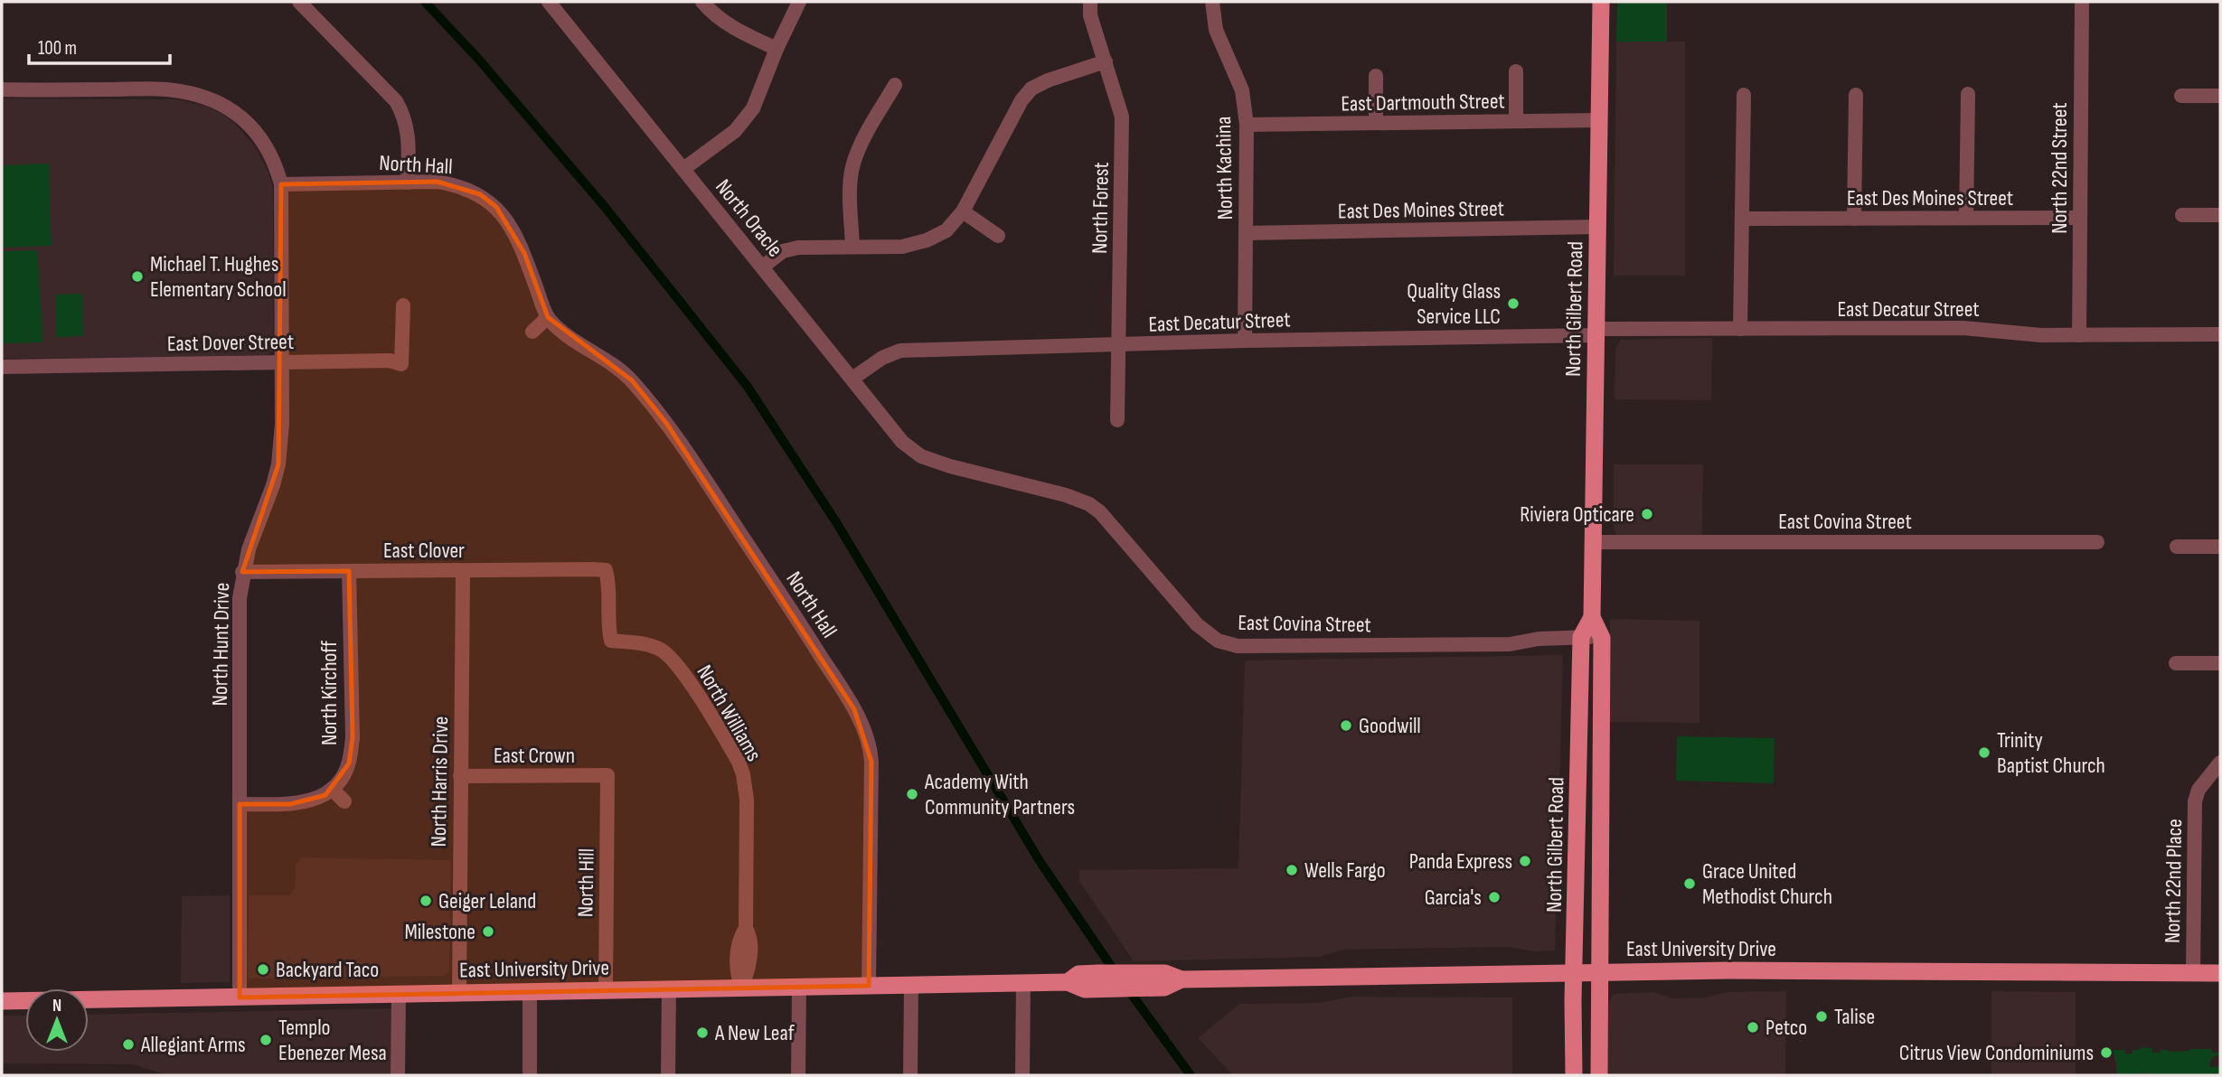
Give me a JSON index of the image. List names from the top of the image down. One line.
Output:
{"streets":{"main road":["North Gilbert Road","East University Drive"],"street":["East Dartmouth Street","North Hall","North Kachina","North 22nd Street","East Des Moines Street","North Forest","North Oracle","East Decatur Street","East Dover Street","East Covina Street","East Clover","North Hunt Drive","North Kirchoff","North Williams","East Crown","North Harris Drive","North 22nd Place","North Hill"]},"crossings":[["East Dartmouth Street","North Kachina"],["East Dartmouth Street","North Gilbert Road"],["North Hall","North Hunt Drive"],["North Hall","East University Drive"],["North Kachina","East Des Moines Street"],["North Kachina","East Decatur Street"],["North 22nd Street","East Des Moines Street"],["North 22nd Street","East Decatur Street"],["East Des Moines Street","North Gilbert Road"],["North Forest","East Decatur Street"],["North Oracle","East Decatur Street"],["North Oracle","East Covina Street"],["North Gilbert Road","East Decatur Street"],["North Gilbert Road","East Covina Street"],["North Gilbert Road","East University Drive"],["East Dover Street","North Hunt Drive"],["East Clover","North Hunt Drive"],["East Clover","North Kirchoff"],["East Clover","North Williams"],["East Clover","North Harris Drive"],["North Hunt Drive","North Kirchoff"],["North Hunt Drive","East University Drive"],["North Williams","East University Drive"],["East Crown","North Harris Drive"],["East Crown","North Hill"],["North Harris Drive","East University Drive"],["North 22nd Place","East University Drive"],["North Hill","East University Drive"]],"places":["Michael T. Hughes Elementary School","Quality Glass Service LLC","Riviera Opticare","Goodwill","Trinity Baptist Church","Academy With Community Partners","Panda Express","Wells Fargo","Grace United Methodist Church","Garcia's","Geiger Leland","Milestone","Backyard Taco","Talise","Petco","A New Leaf","Templo Ebenezer Mesa","Allegiant Arms","Citrus View Condominiums"],"scale_bar":"100 m","north":"top"}
